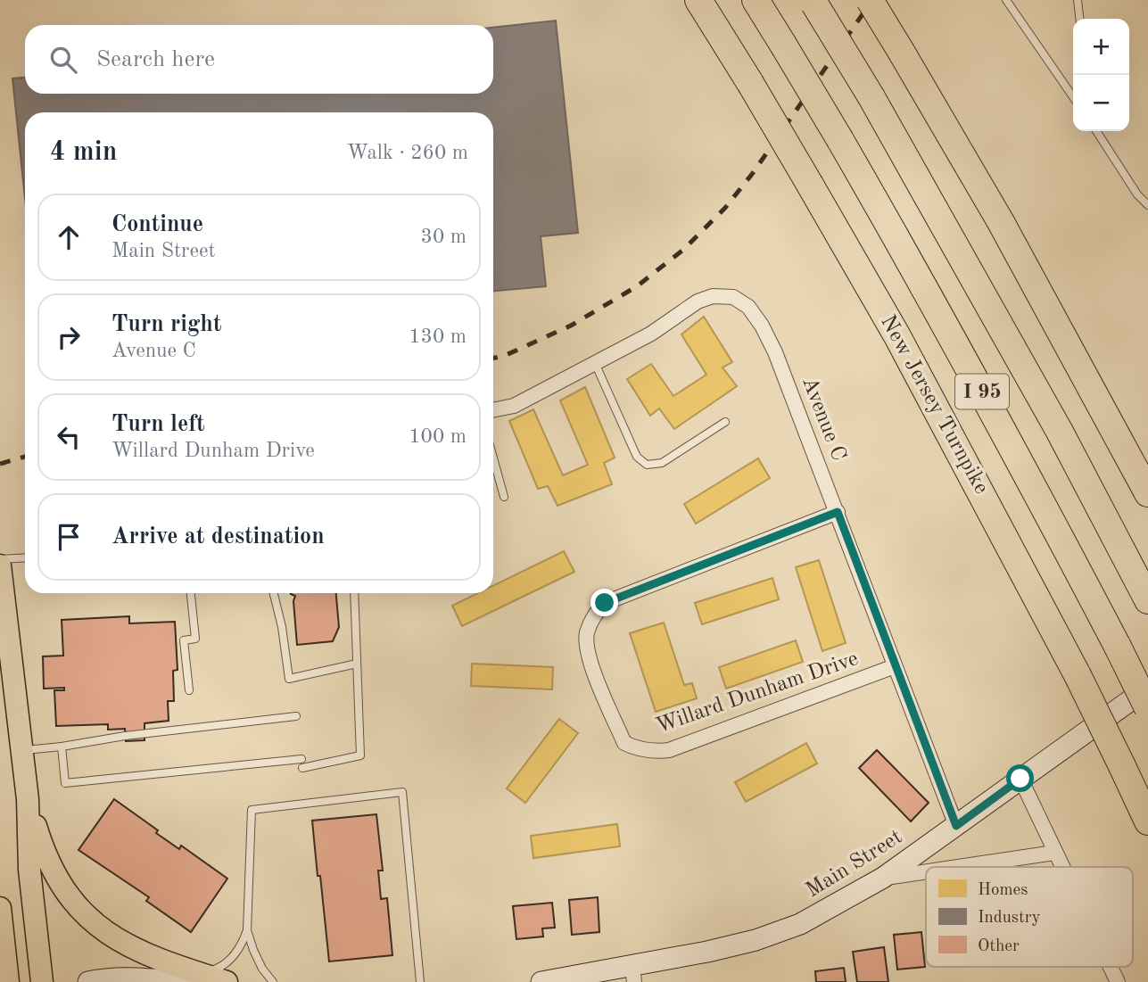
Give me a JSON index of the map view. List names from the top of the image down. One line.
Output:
{"streets":{"highway":["I 95","New Jersey Turnpike"],"main road":["Main Street"],"street":["Avenue C","Willard Dunham Drive"]},"crossings":[["Avenue C","Willard Dunham Drive"],["Avenue C","Main Street"]],"legend":["Homes","Industry","Other"],"page":{"map_buttons":["+","−"],"search":"Search here","heading":["4 min","Walk · 260 m"],"list":[["Continue","Main Street","30 m"],["Turn right","Avenue C","130 m"],["Turn left","Willard Dunham Drive","100 m"],"Arrive at destination"]}}
